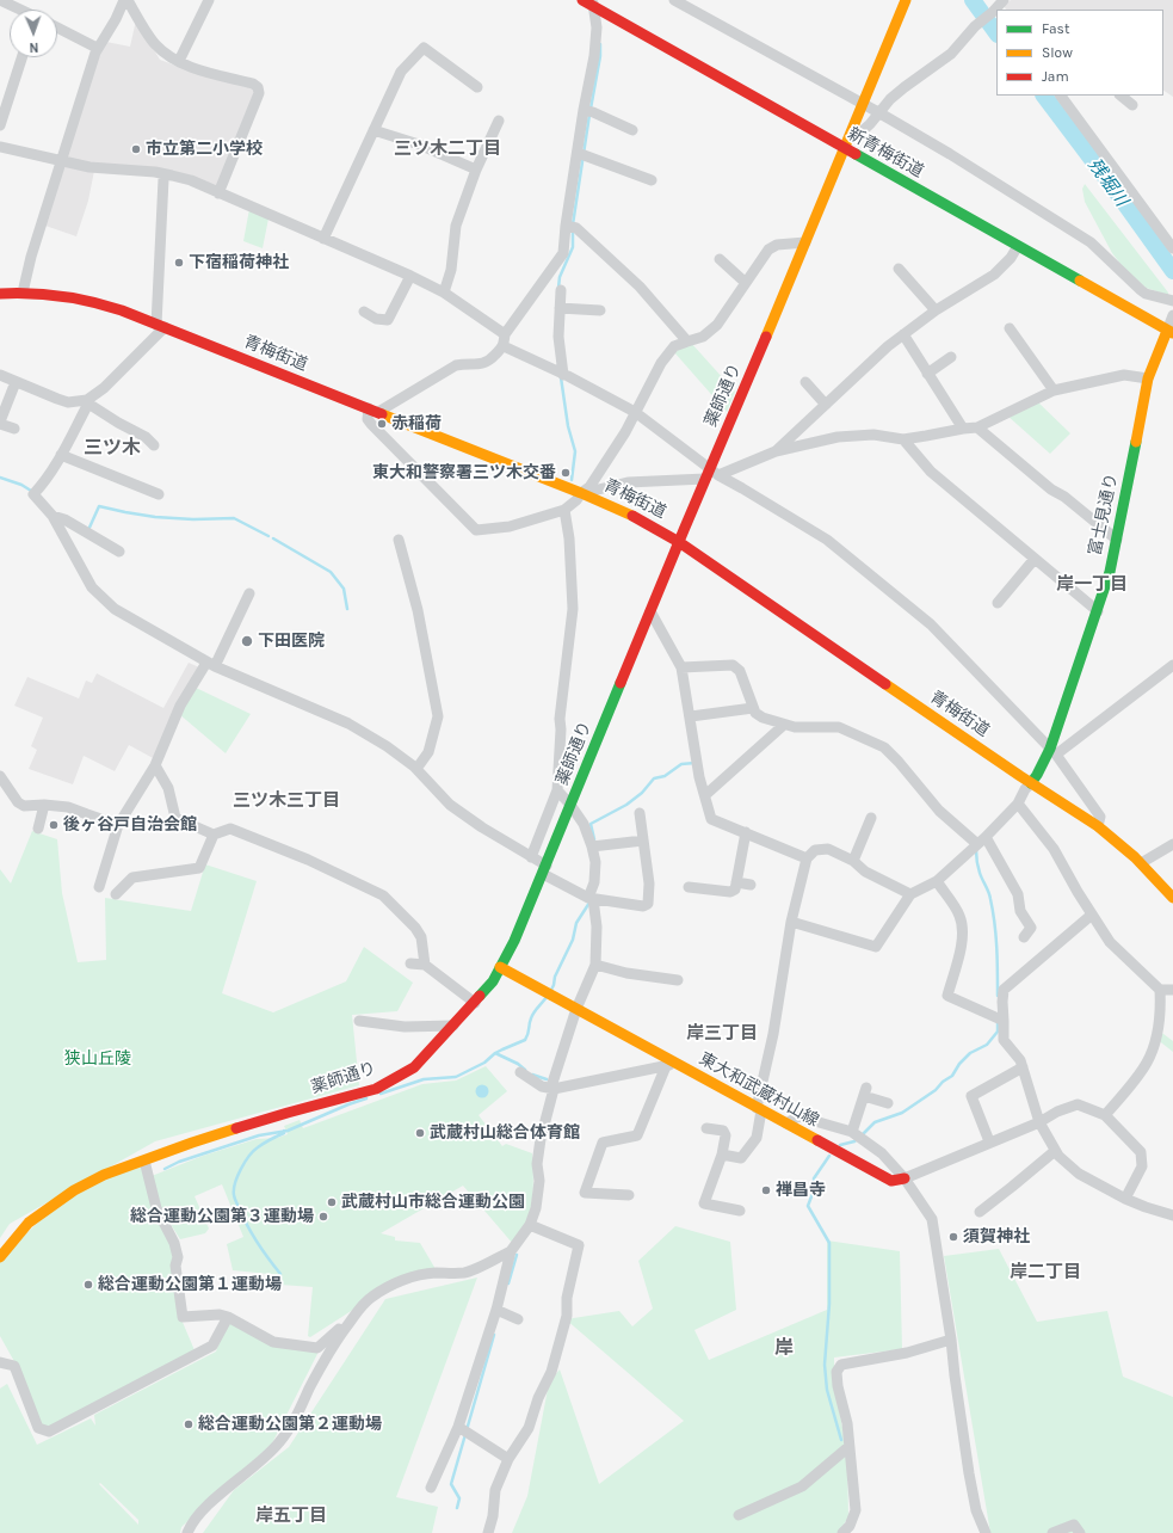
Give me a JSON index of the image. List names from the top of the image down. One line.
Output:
{"streets":{"street":["新青梅街道","青梅街道","薬師通り","富士見通り","東大和武蔵村山線"]},"crossings":[["新青梅街道","薬師通り"],["新青梅街道","富士見通り"],["青梅街道","薬師通り"],["青梅街道","富士見通り"],["薬師通り","東大和武蔵村山線"]],"districts":["三ツ木二丁目","三ツ木","岸一丁目","三ツ木三丁目","岸三丁目","岸二丁目","岸","岸五丁目"],"water":["残堀川"],"parks":["狭山丘陵"],"places":["市立第二小学校","下宿稲荷神社","赤稲荷","東大和警察署三ツ木交番","下田医院","後ヶ谷戸自治会館","武蔵村山総合体育館","禅昌寺","武蔵村山市総合運動公園","総合運動公園第３運動場","須賀神社","総合運動公園第１運動場","総合運動公園第２運動場"],"legend":["Fast","Slow","Jam"],"north":"bottom"}
